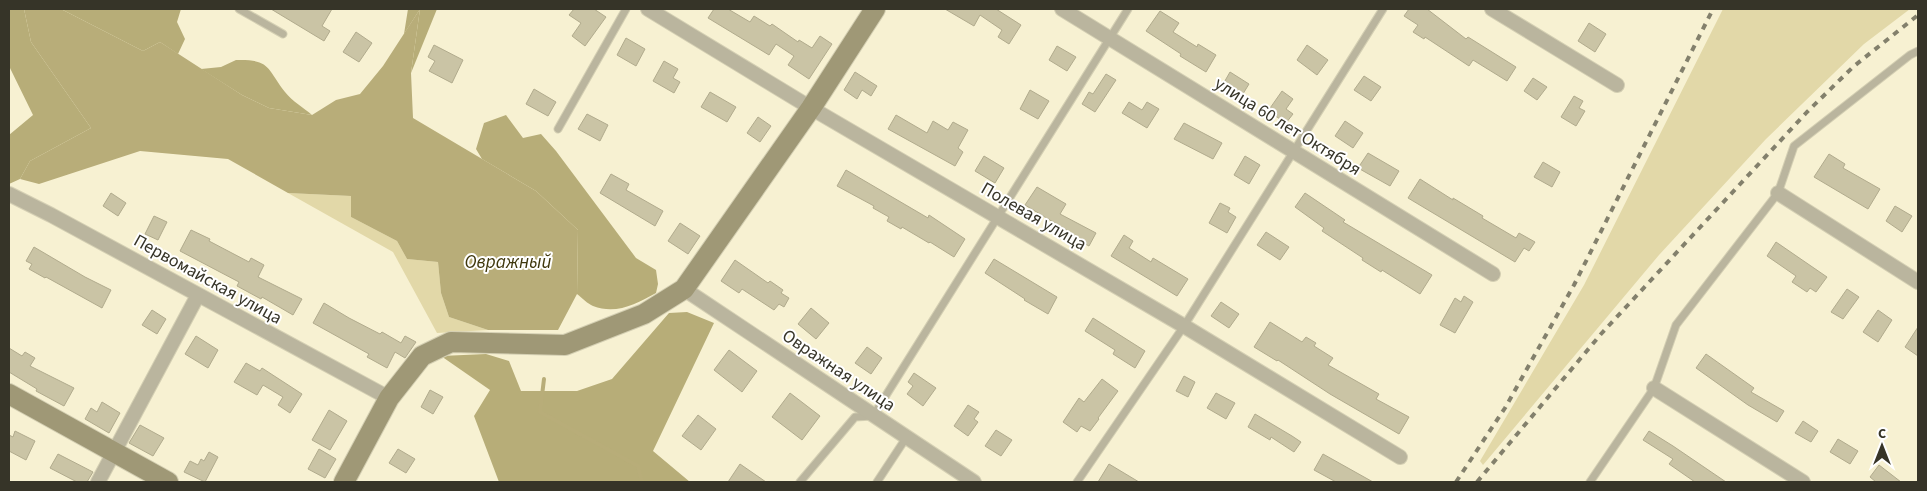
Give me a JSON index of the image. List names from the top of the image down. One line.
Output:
{"streets":{"street":["улица 60 лет Октября","Полевая улица","Первомайская улица","Овражная улица"]},"water":["Овражный"],"north":"top"}
